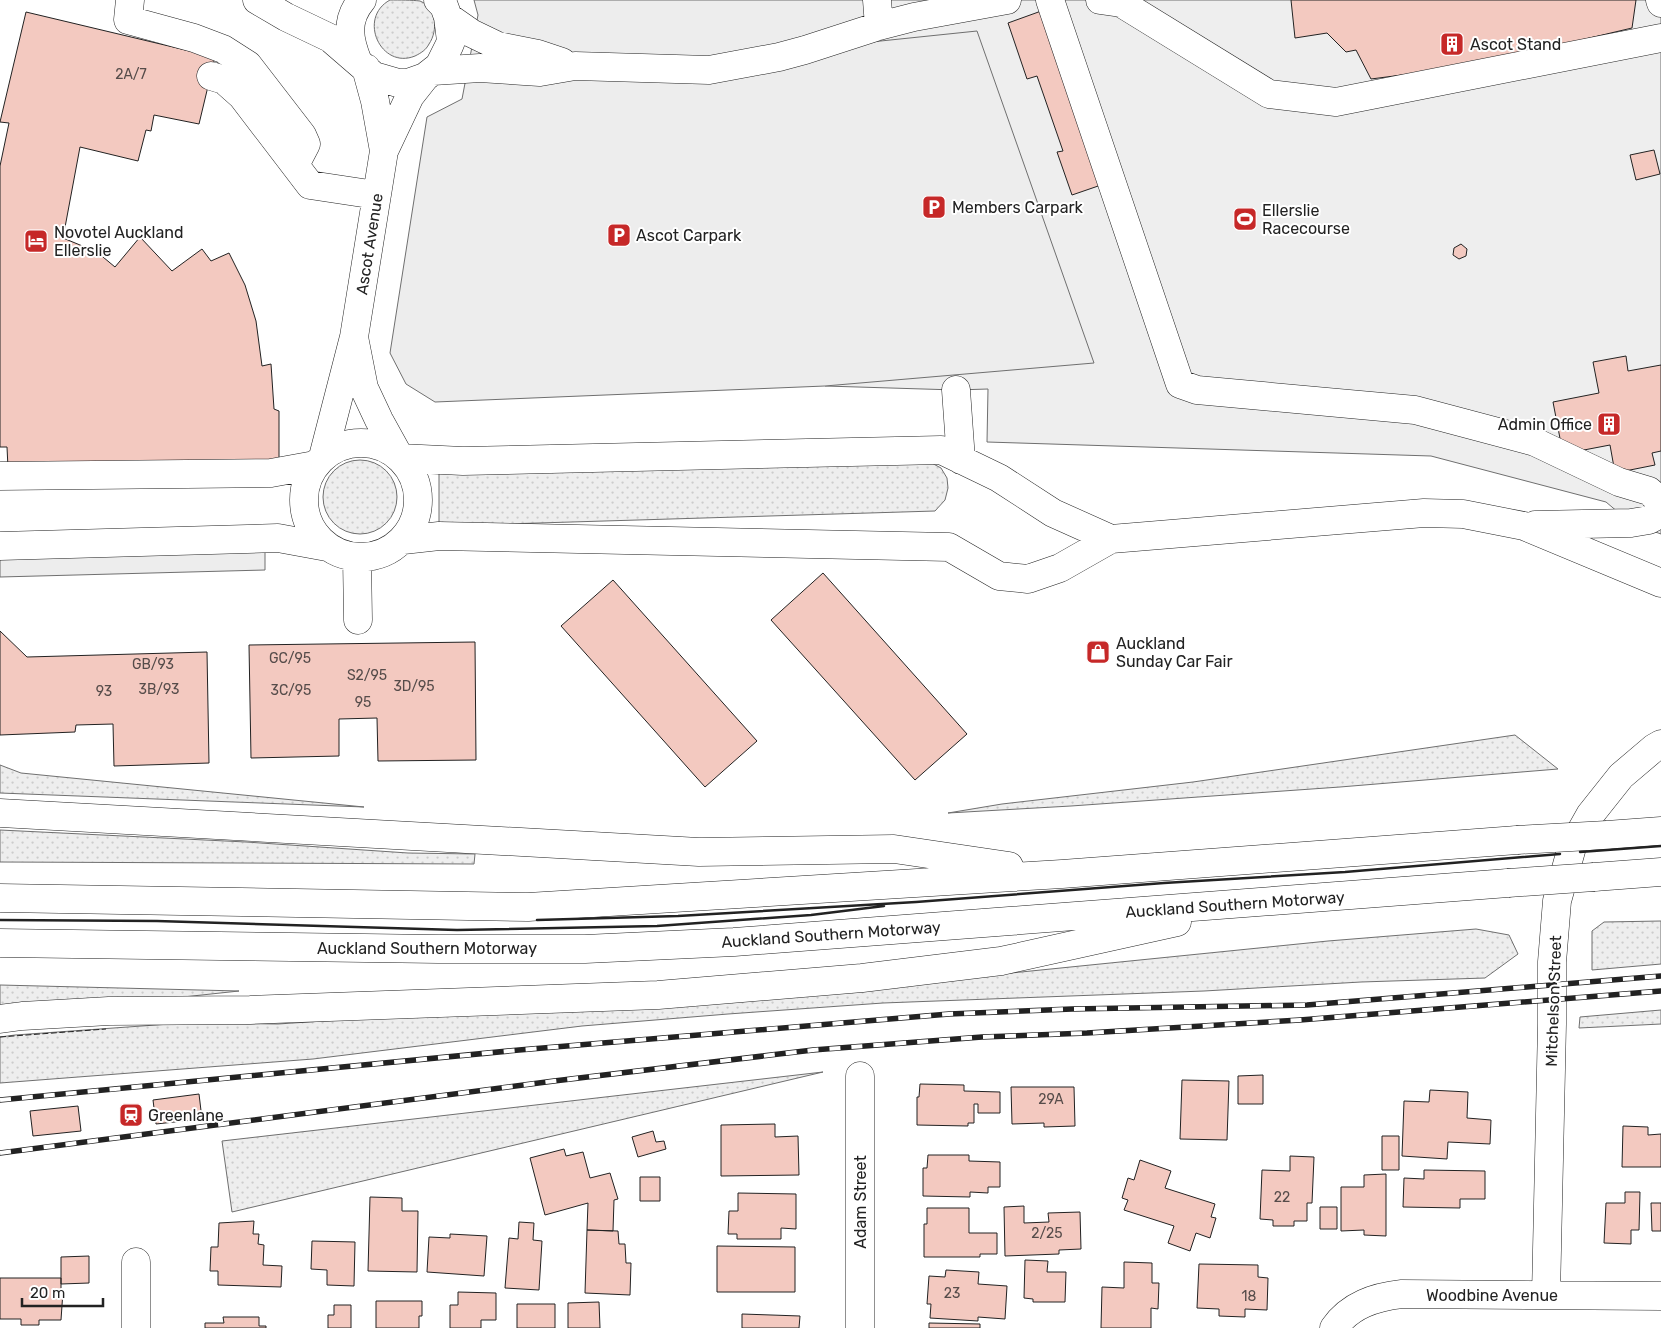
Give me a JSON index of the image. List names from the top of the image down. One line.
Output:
{"streets":{"main road":["Ascot Avenue","Auckland Southern Motorway","Mitchelson Street","Adam Street","Woodbine Avenue"]},"crossings":[["Mitchelson Street","Woodbine Avenue"]],"places":{"building":["Ascot Stand","Admin Office"],"parking":["Members Carpark","Ascot Carpark"],"sports":["Ellerslie Racecourse"],"hotel":["Novotel Auckland Ellerslie"],"shop":["Auckland Sunday Car Fair"],"station":["Greenlane"]},"house_numbers":["2A/7","GC/95","GB/93","S2/95","3D/95","3B/93","3C/95","93","95","29A","22","2/25","23","18"],"scale_bar":"20 m"}
